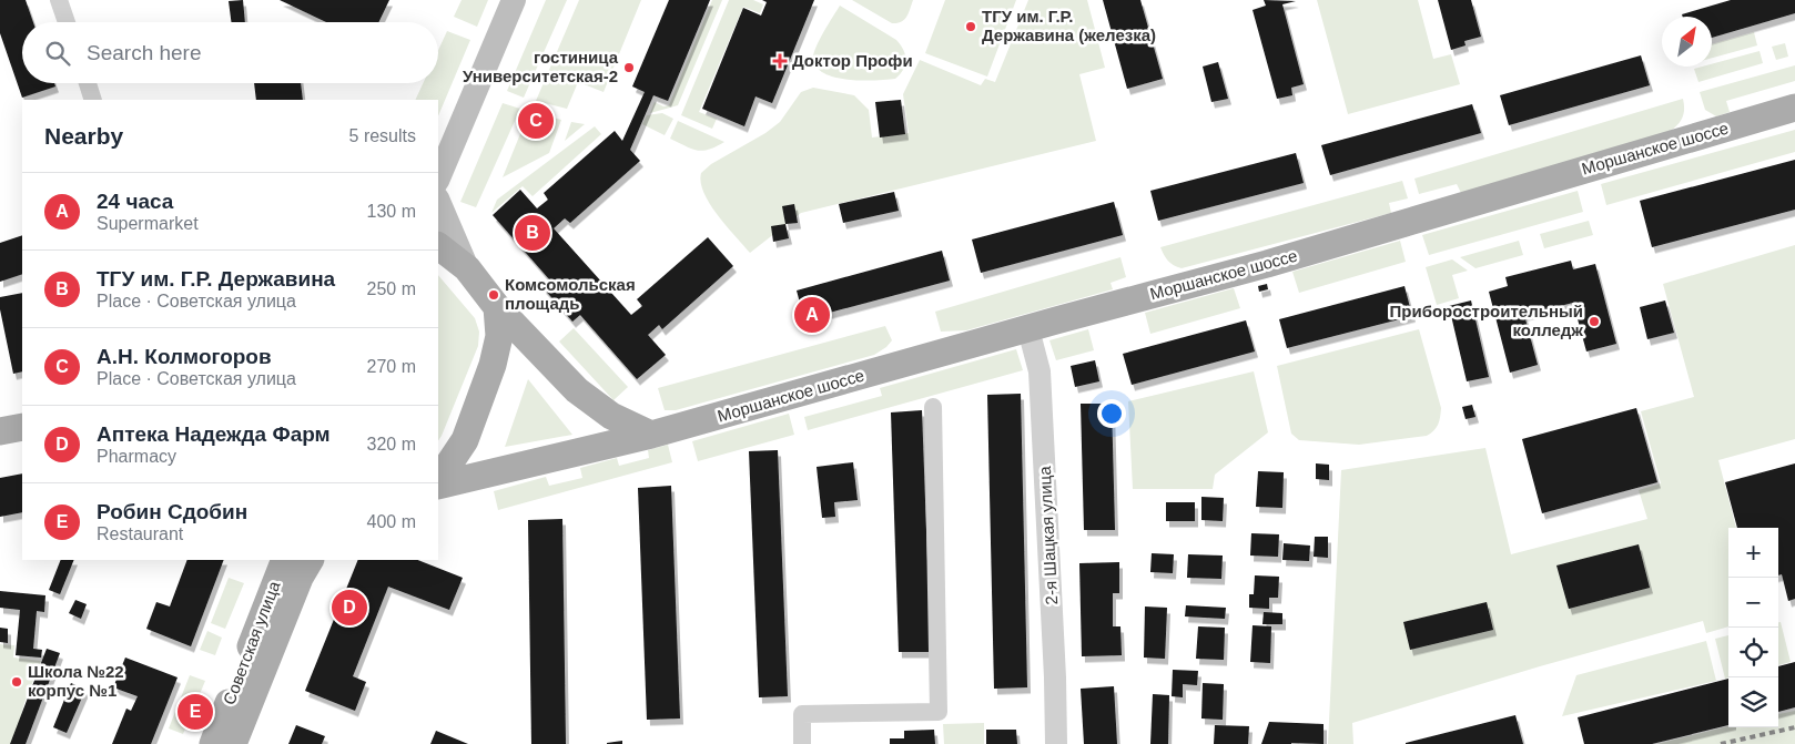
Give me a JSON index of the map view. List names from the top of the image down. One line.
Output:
{"streets":{"main road":["Моршанское шоссе","Советская улица"],"street":["2-я Шацкая улица"]},"crossings":[["Моршанское шоссе","2-я Шацкая улица"]],"places":{"other":["ТГУ им. Г.Р. Державина (железка)","гостиница Университетская-2","Комсомольская площадь","Приборостроительный колледж","Школа №22 корпус №1"],"health":["Доктор Профи"]},"north":"top right","page":{"search":"Search here","heading":["Nearby","5 results"],"pins":["C","B","A","D","E"],"list":[{"mark":"A","name":"24 часа","note":"Supermarket","value":"130 m"},{"mark":"B","name":"ТГУ им. Г.Р. Державина","note":"Place · Советская улица","value":"250 m"},{"mark":"C","name":"А.Н. Колмогоров","note":"Place · Советская улица","value":"270 m"},{"mark":"D","name":"Аптека Надежда Фарм","note":"Pharmacy","value":"320 m"},{"mark":"E","name":"Робин Сдобин","note":"Restaurant","value":"400 m"}],"map_buttons":["+","−"]}}
